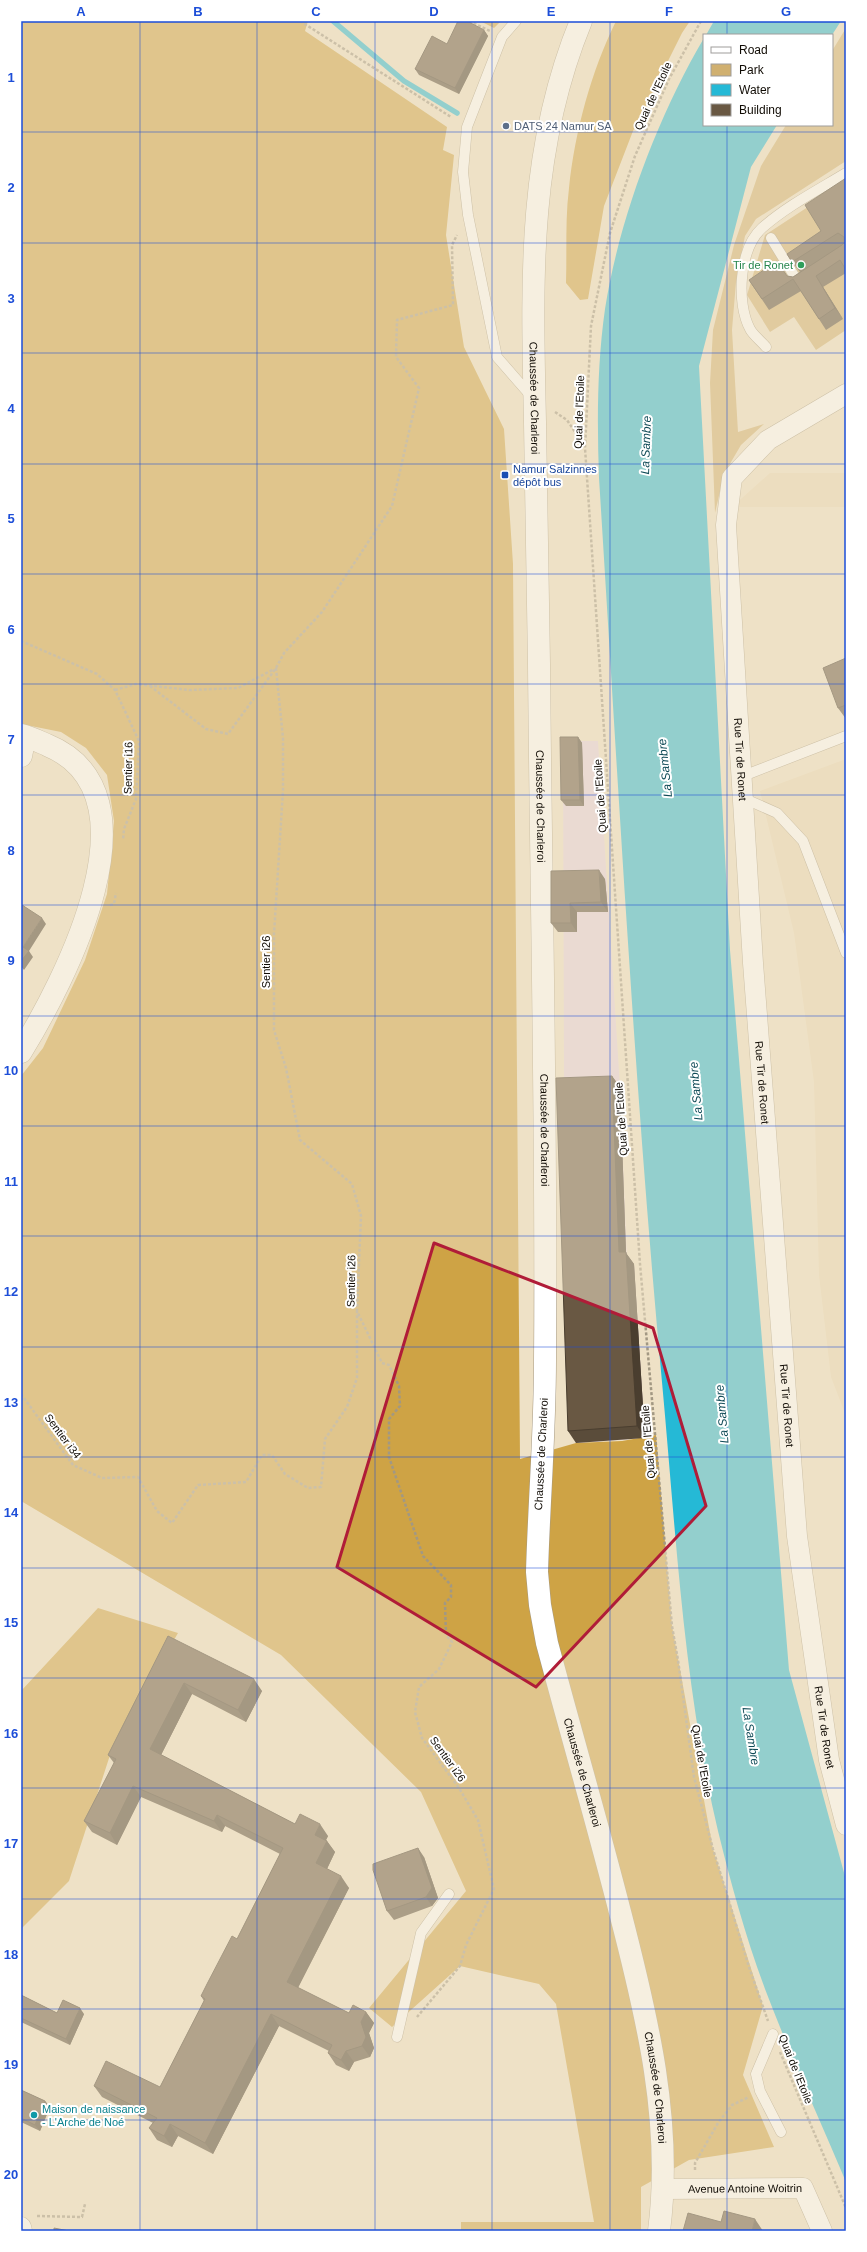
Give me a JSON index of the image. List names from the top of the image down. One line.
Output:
{"streets":{"main road":["Chaussée de Charleroi"],"street":["Rue Tir de Ronet","Avenue Antoine Woitrin"],"path":["Quai de l'Etoile","Sentier i16","Sentier i26","Sentier i34"]},"crossings":[["Chaussée de Charleroi","Avenue Antoine Woitrin"],["Sentier i26","Sentier i34"]],"water":["La Sambre"],"places":{"other":["DATS 24 Namur SA","Tir de Ronet","Maison de naissance - L'Arche de Noé"],"transit":["Namur Salzinnes dépôt bus"]},"legend":["Road","Park","Water","Building"],"grid":{"columns":["A","B","C","D","E","F","G"],"rows":["1","2","3","4","5","6","7","8","9","10","11","12","13","14","15","16","17","18","19","20"]}}
